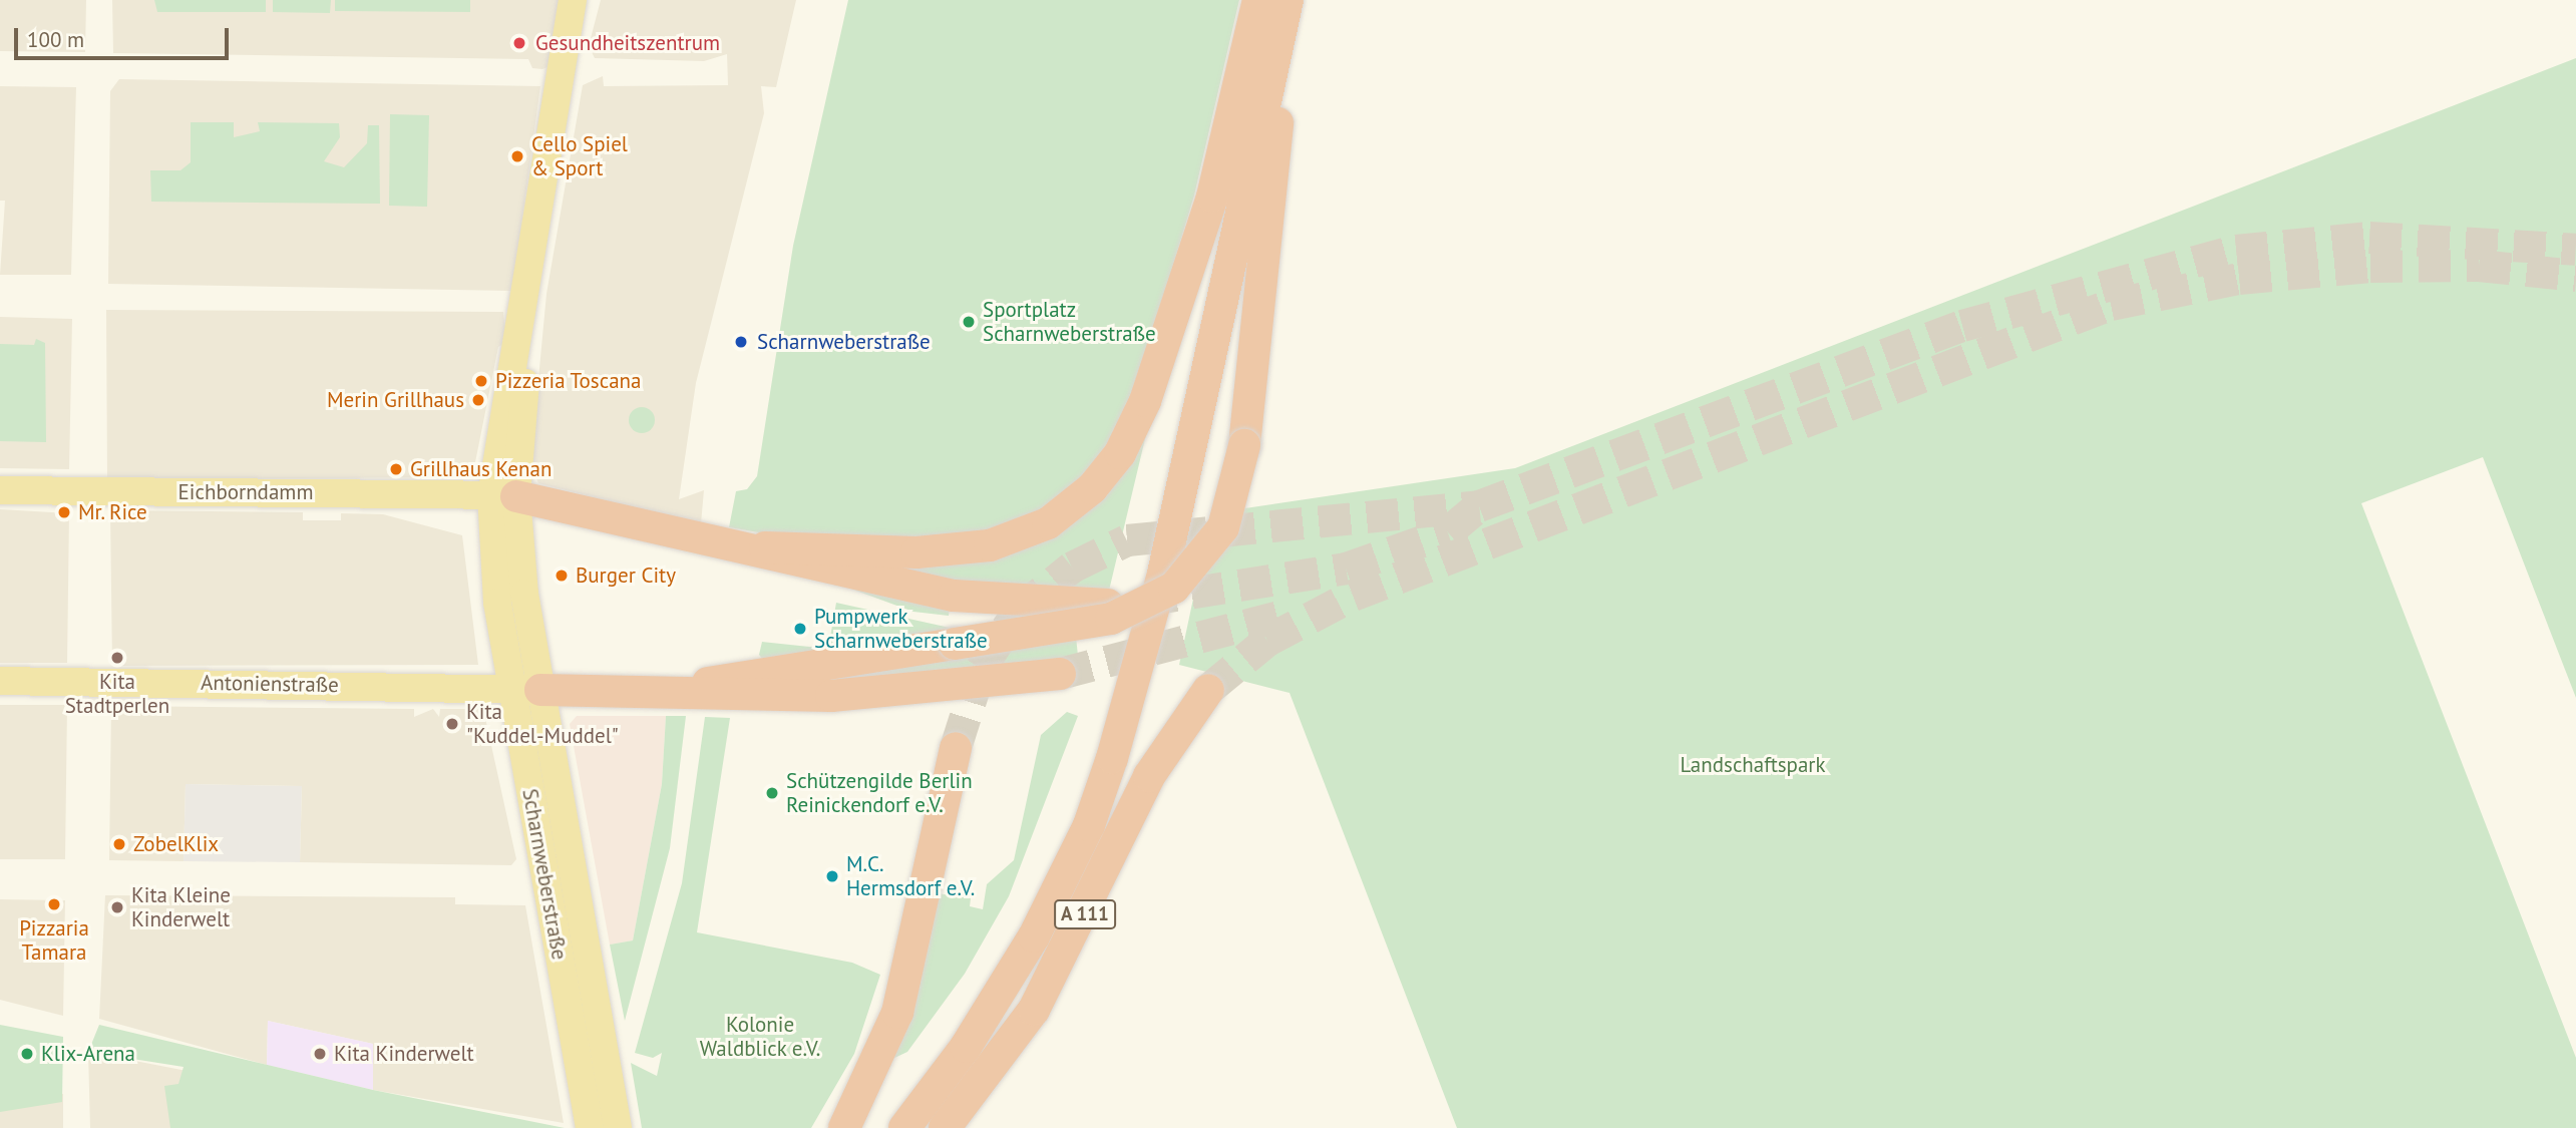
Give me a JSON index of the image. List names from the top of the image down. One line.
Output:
{"streets":{"highway":["A 111"],"main road":["Eichborndamm","Antonienstraße","Scharnweberstraße"]},"crossings":[["Eichborndamm","Scharnweberstraße"],["Antonienstraße","Scharnweberstraße"]],"parks":["Landschaftspark","Kolonie Waldblick e.V."],"places":["Gesundheitszentrum","Cello Spiel & Sport","Sportplatz Scharnweberstraße","Scharnweberstraße","Pizzeria Toscana","Merin Grillhaus","Grillhaus Kenan","Mr. Rice","Burger City","Pumpwerk Scharnweberstraße","Kita Stadtperlen","Kita \"Kuddel-Muddel\"","Schützengilde Berlin Reinickendorf e.V.","ZobelKlix","M.C. Hermsdorf e.V.","Pizzaria Tamara","Kita Kleine Kinderwelt","Klix-Arena","Kita Kinderwelt"],"scale_bar":"100 m"}
